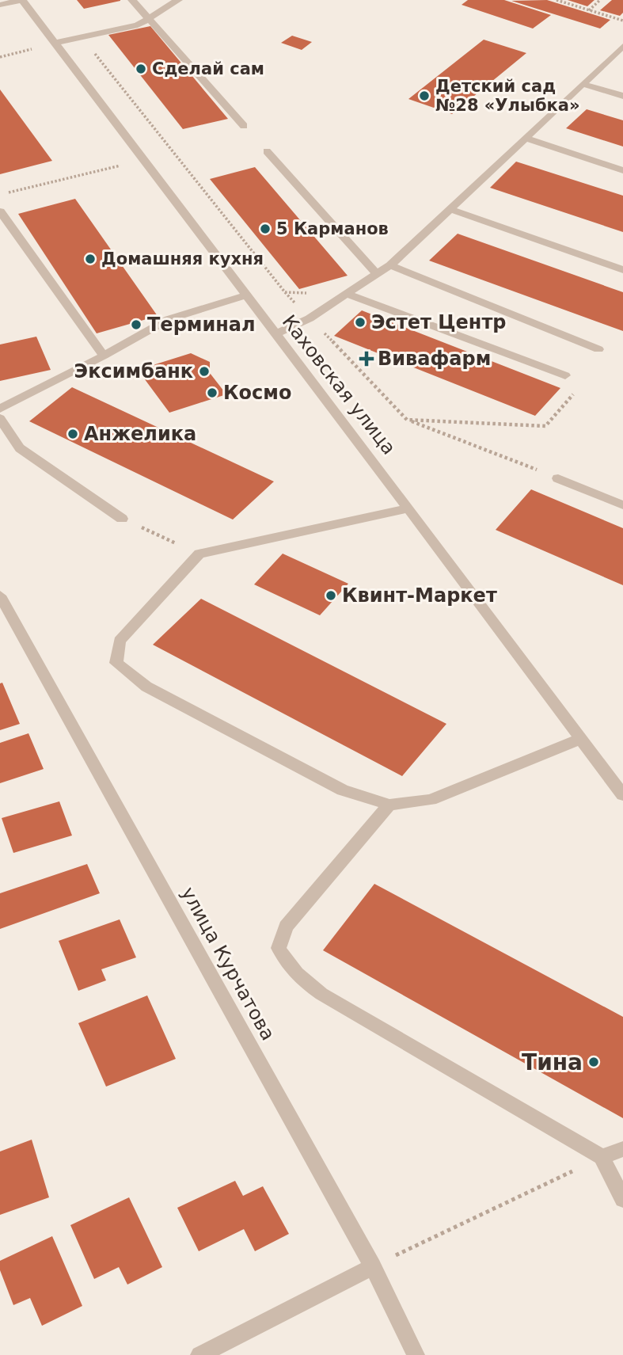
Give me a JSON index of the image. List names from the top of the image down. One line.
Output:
{"streets":{"street":["Каховская улица","улица Курчатова"]},"places":{"other":["Сделай сам","Детский сад №28 «Улыбка»","5 Карманов","Домашняя кухня","Эстет Центр","Терминал","Эксимбанк","Космо","Анжелика","Квинт-Маркет","Тина"],"health":["Вивафарм"]}}
